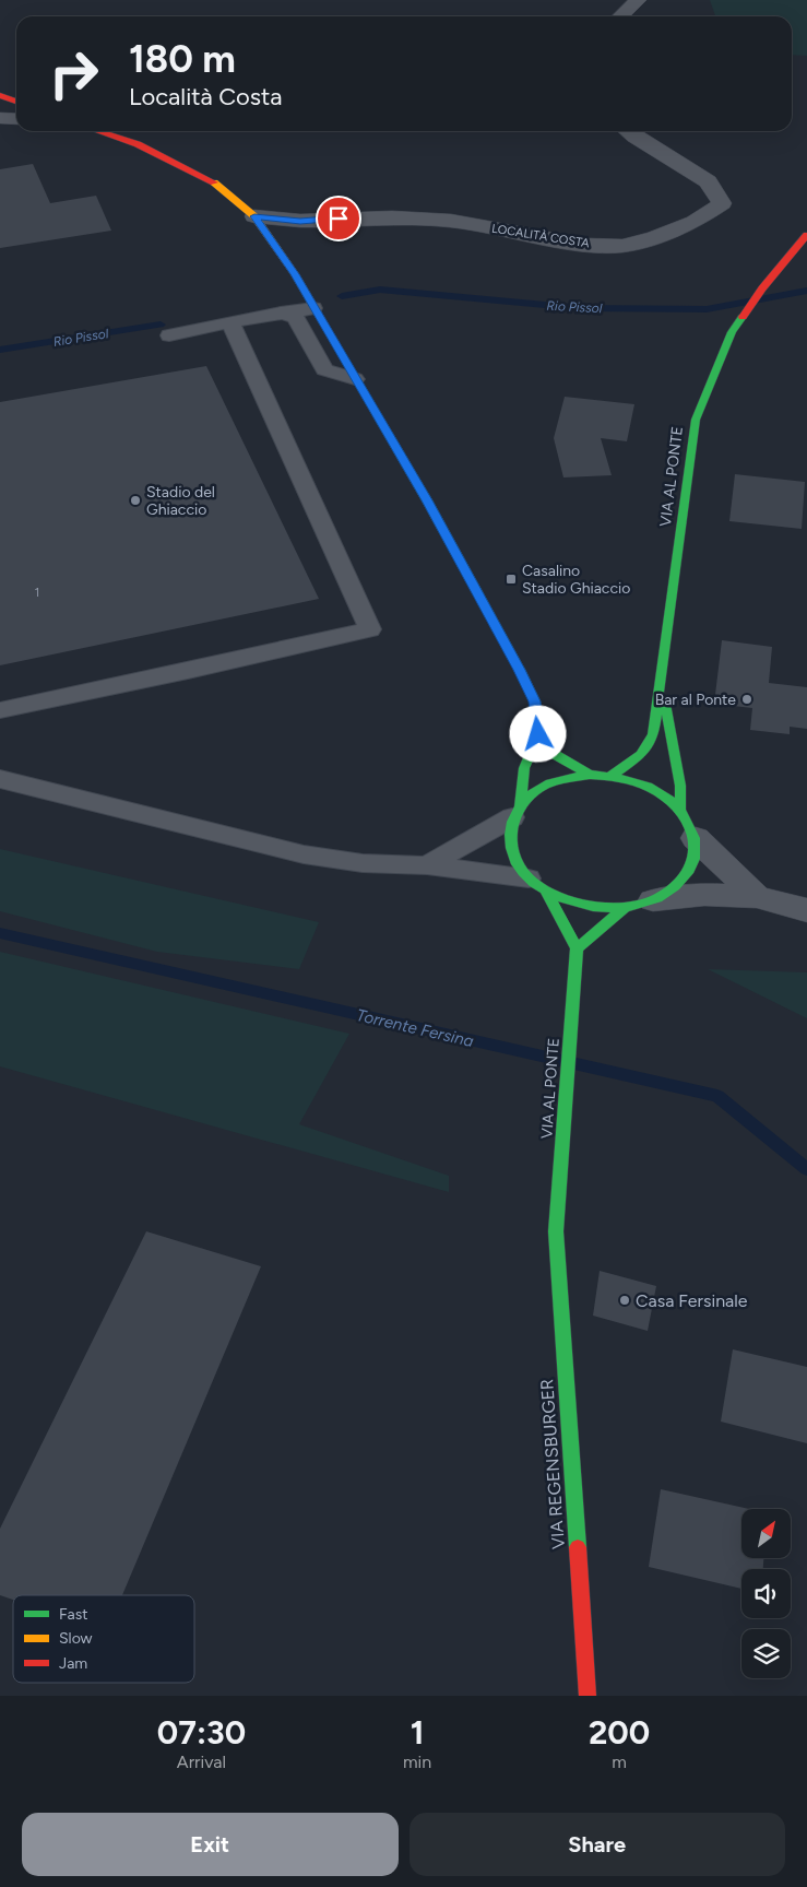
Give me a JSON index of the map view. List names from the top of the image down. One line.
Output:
{"streets":{"main road":["VIA AL PONTE","VIA REGENSBURGER"],"street":["LOCALITÀ COSTA"]},"crossings":[["VIA AL PONTE","VIA REGENSBURGER"]],"water":["Rio Pissol","Torrente Fersina"],"places":{"other":["Stadio del Ghiaccio","Bar al Ponte","Casa Fersinale"],"transit":["Casalino Stadio Ghiaccio"]},"house_numbers":["1"],"legend":["Fast","Slow","Jam"],"north":"top right","page":{"turn":["180 m","Località Costa"],"eta":["07:30","Arrival","1","min","200","m"],"buttons":["Exit","Share"]}}
